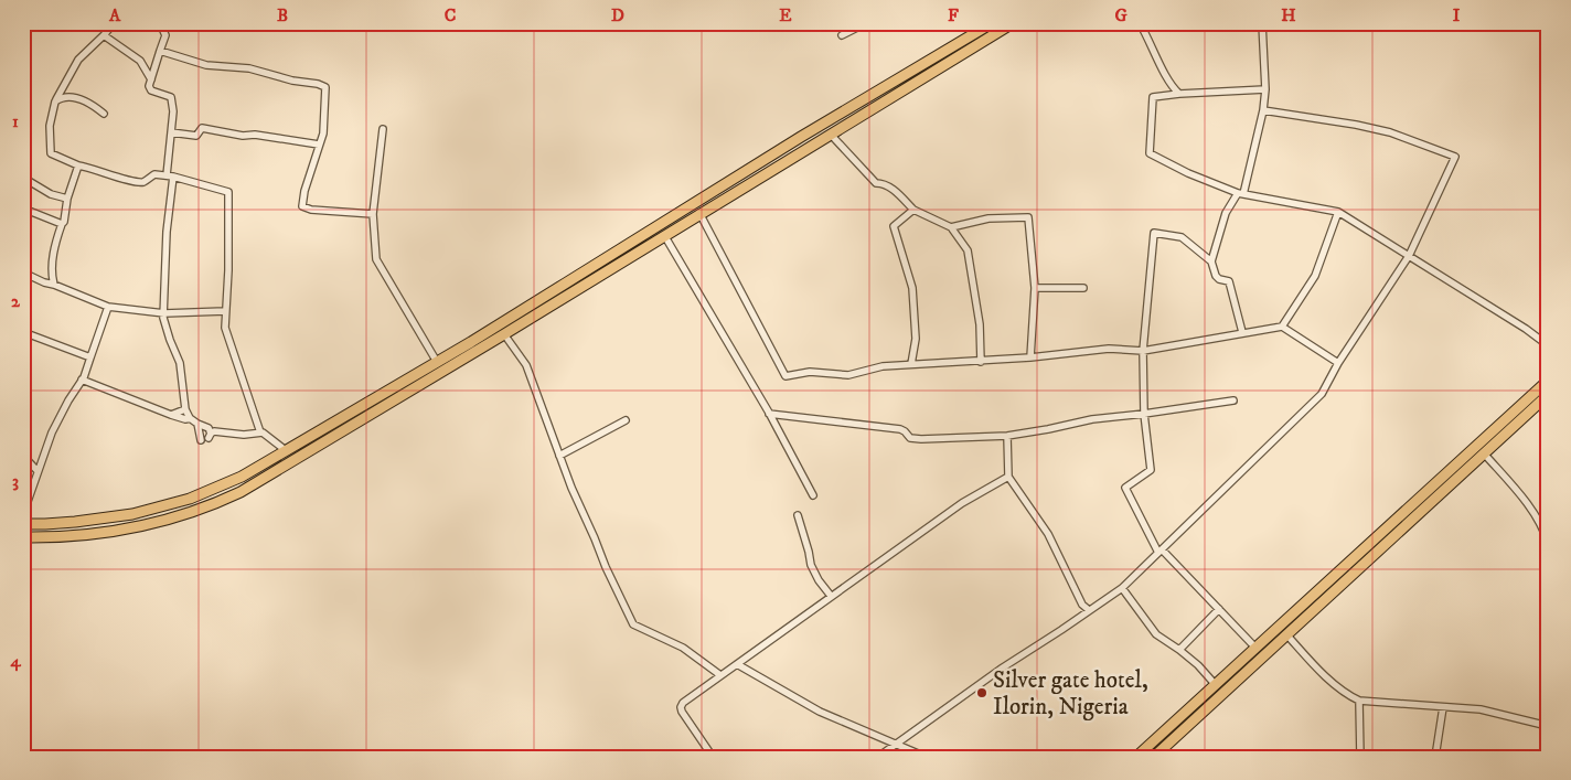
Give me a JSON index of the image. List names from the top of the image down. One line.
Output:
{"places":["Silver gate hotel, Ilorin, Nigeria"],"grid":{"columns":["A","B","C","D","E","F","G","H","I"],"rows":["1","2","3","4"]}}
